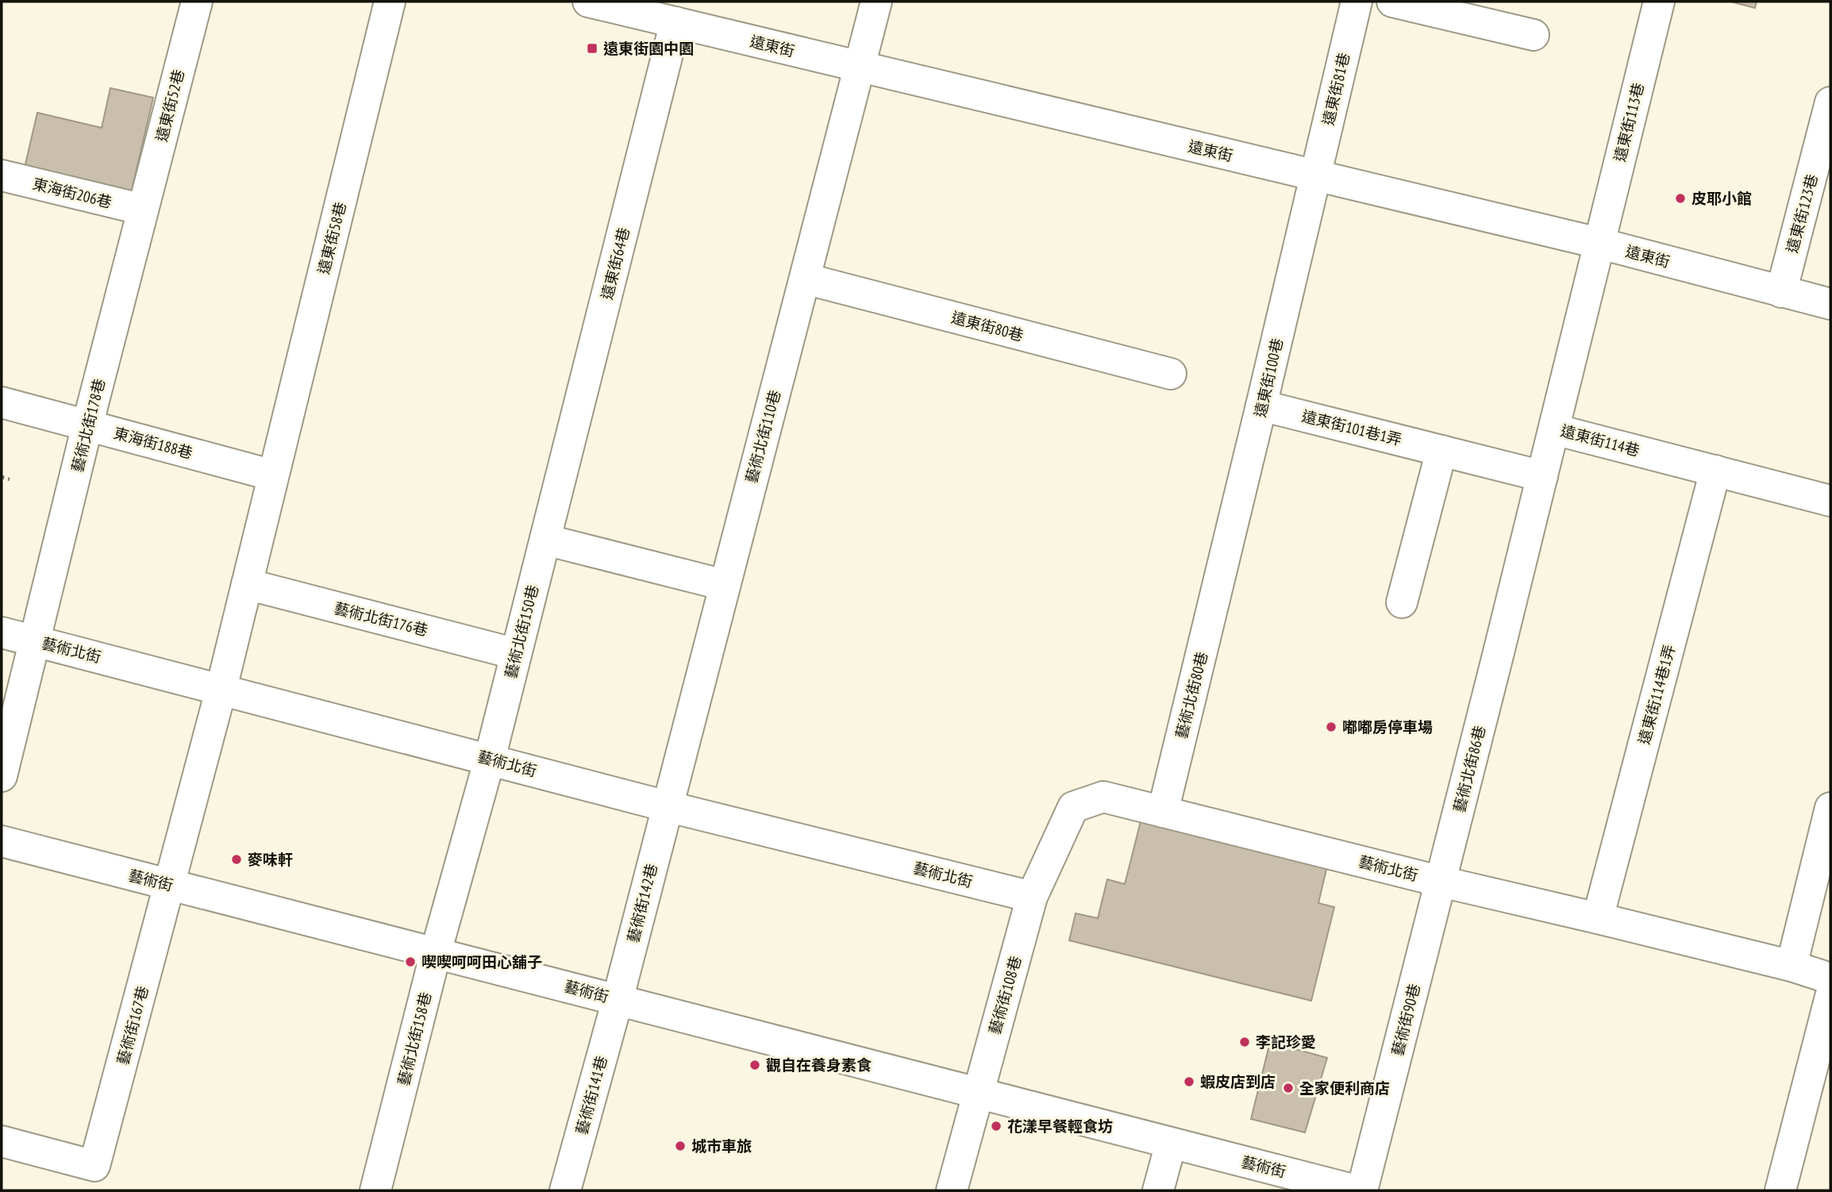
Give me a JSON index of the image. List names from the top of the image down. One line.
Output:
{"streets":{"street":["遠東街","遠東街81巷","遠東街52巷","遠東街113巷","東海街206巷","遠東街123巷","遠東街58巷","遠東街64巷","遠東街80巷","遠東街100巷","藝術北街178巷","遠東街101巷1弄","藝術北街110巷","遠東街114巷","東海街188巷","藝術北街176巷","藝術北街150巷","藝術北街","遠東街114巷1弄","藝術北街80巷","藝術北街86巷","藝術街","藝術街142巷","藝術街108巷","藝術街90巷","藝術街167巷","藝術北街158巷","藝術街141巷"]},"crossings":[["遠東街","遠東街81巷"],["遠東街","遠東街113巷"],["遠東街","遠東街123巷"],["遠東街","遠東街64巷"],["遠東街","遠東街100巷"],["遠東街","藝術北街110巷"],["遠東街","遠東街114巷"],["遠東街81巷","遠東街100巷"],["遠東街52巷","東海街206巷"],["遠東街52巷","藝術北街178巷"],["遠東街113巷","遠東街114巷"],["東海街206巷","藝術北街178巷"],["遠東街58巷","東海街188巷"],["遠東街64巷","藝術北街150巷"],["遠東街80巷","藝術北街110巷"],["遠東街100巷","遠東街101巷1弄"],["遠東街100巷","藝術北街80巷"],["藝術北街178巷","東海街188巷"],["藝術北街178巷","藝術北街"],["遠東街101巷1弄","藝術北街86巷"],["藝術北街110巷","藝術北街"],["藝術北街110巷","藝術街142巷"],["遠東街114巷","遠東街114巷1弄"],["藝術北街176巷","藝術北街150巷"],["藝術北街150巷","藝術北街"],["藝術北街150巷","藝術北街158巷"],["藝術北街","遠東街114巷1弄"],["藝術北街","藝術北街80巷"],["藝術北街","藝術北街86巷"],["藝術北街","藝術街142巷"],["藝術北街","藝術街108巷"],["藝術北街","藝術街90巷"],["藝術北街","藝術街167巷"],["藝術北街","藝術北街158巷"],["藝術北街86巷","藝術街90巷"],["藝術街","藝術街142巷"],["藝術街","藝術街108巷"],["藝術街","藝術街167巷"],["藝術街","藝術北街158巷"],["藝術街","藝術街141巷"],["藝術街142巷","藝術街141巷"]],"places":{"transit":["遠東街園中園"],"other":["皮耶小館","嘟嘟房停車場","麥味軒","喫喫呵呵田心舖子","李記珍愛","觀自在養身素食","蝦皮店到店","全家便利商店","花漾早餐輕食坊","城市車旅"]}}
